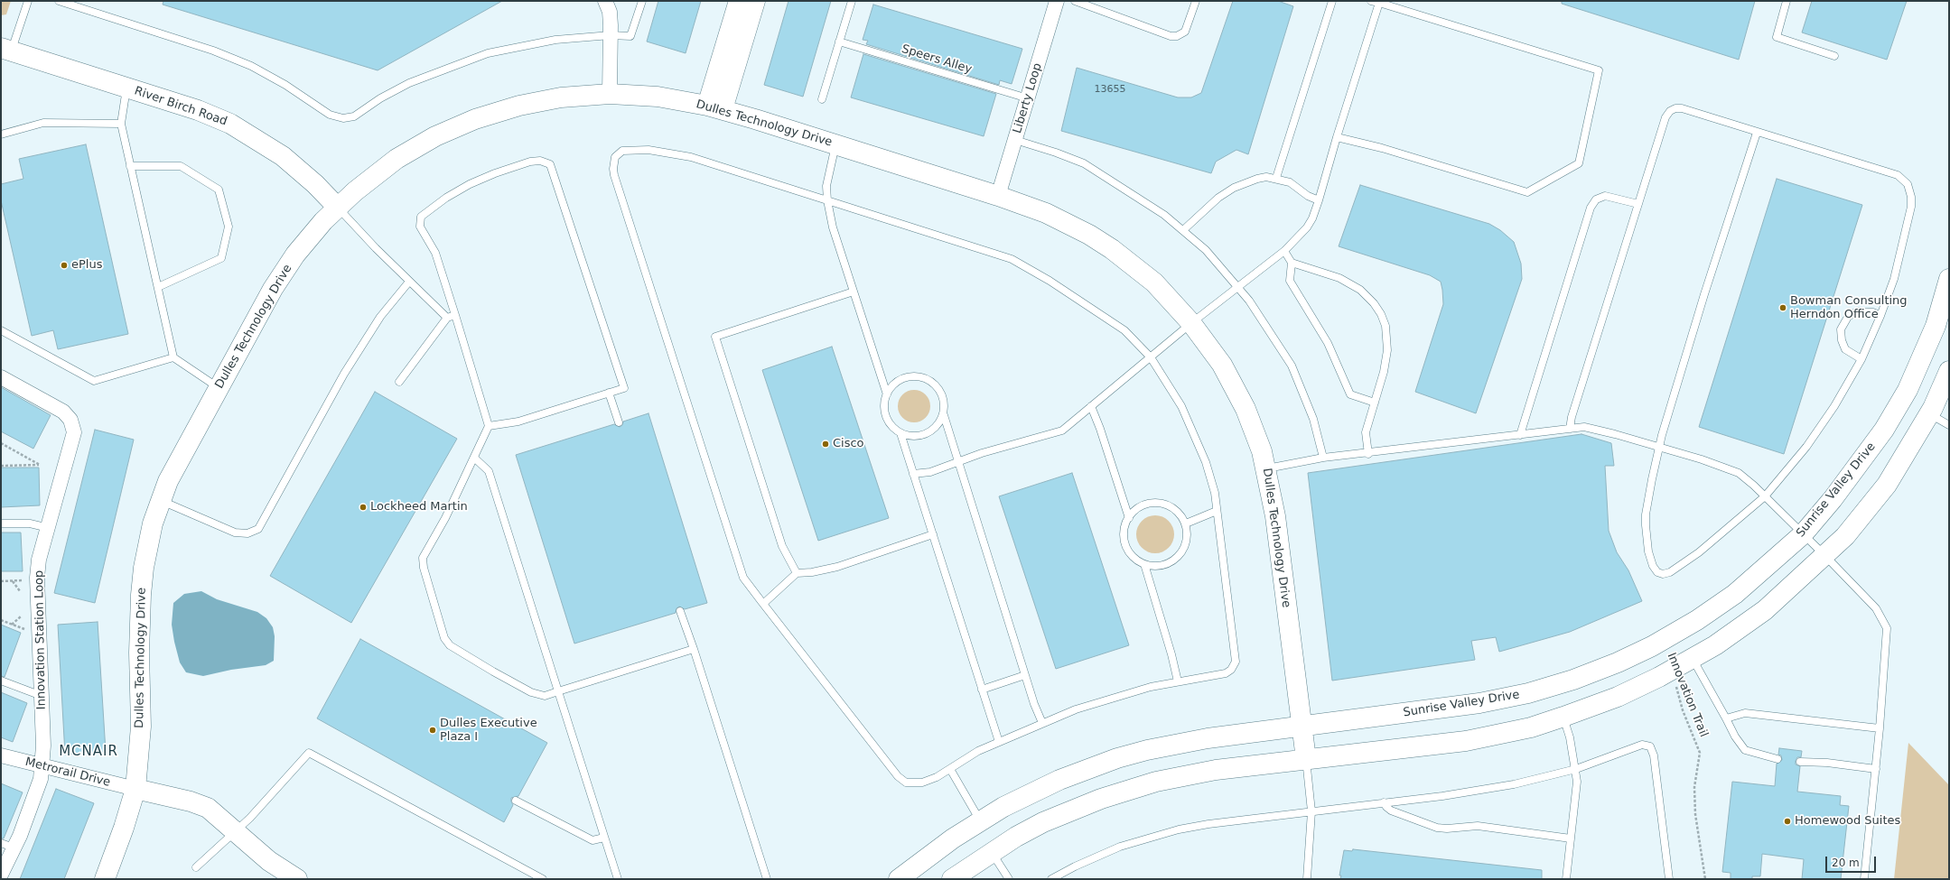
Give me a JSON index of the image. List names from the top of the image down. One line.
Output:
{"streets":{"street":["Liberty Loop","River Birch Road","Dulles Technology Drive","Sunrise Valley Drive","Innovation Station Loop","Metrorail Drive"],"lane":["Speers Alley"],"path":["Innovation Trail"]},"crossings":[["Speers Alley","Liberty Loop"],["Liberty Loop","Dulles Technology Drive"],["River Birch Road","Dulles Technology Drive"],["Dulles Technology Drive","Sunrise Valley Drive"],["Dulles Technology Drive","Metrorail Drive"],["Innovation Station Loop","Metrorail Drive"]],"districts":["MCNAIR"],"places":["ePlus","Bowman Consulting Herndon Office","Cisco","Lockheed Martin","Dulles Executive Plaza I","Homewood Suites"],"house_numbers":["13655"],"scale_bar":"20 m"}
